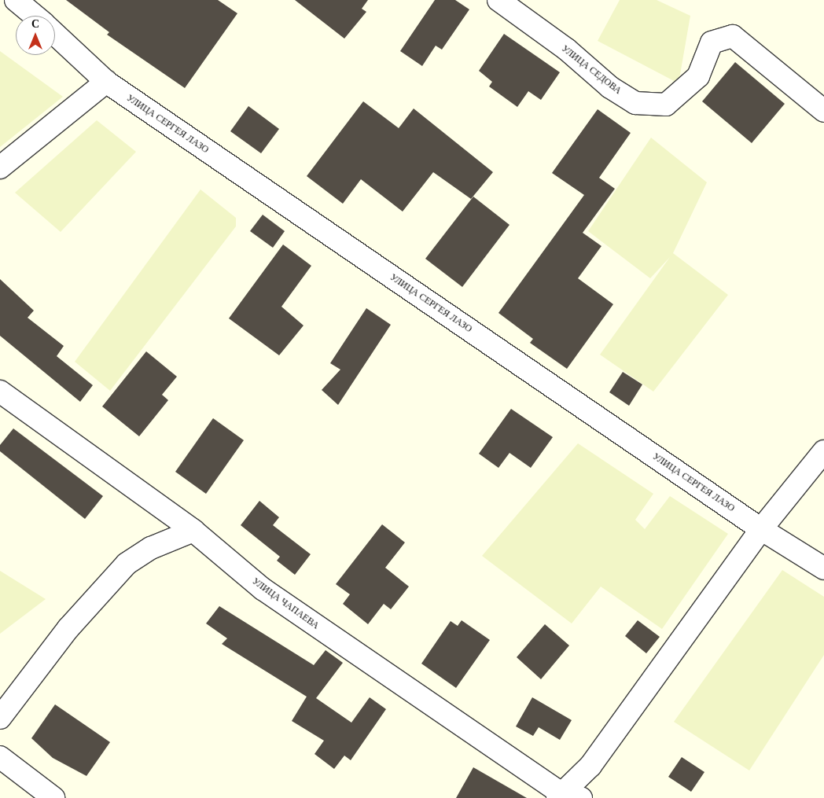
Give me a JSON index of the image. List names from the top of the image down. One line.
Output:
{"streets":{"street":["УЛИЦА СЕДОВА","УЛИЦА СЕРГЕЯ ЛАЗО","УЛИЦА ЧАПАЕВА"]},"north":"top"}
